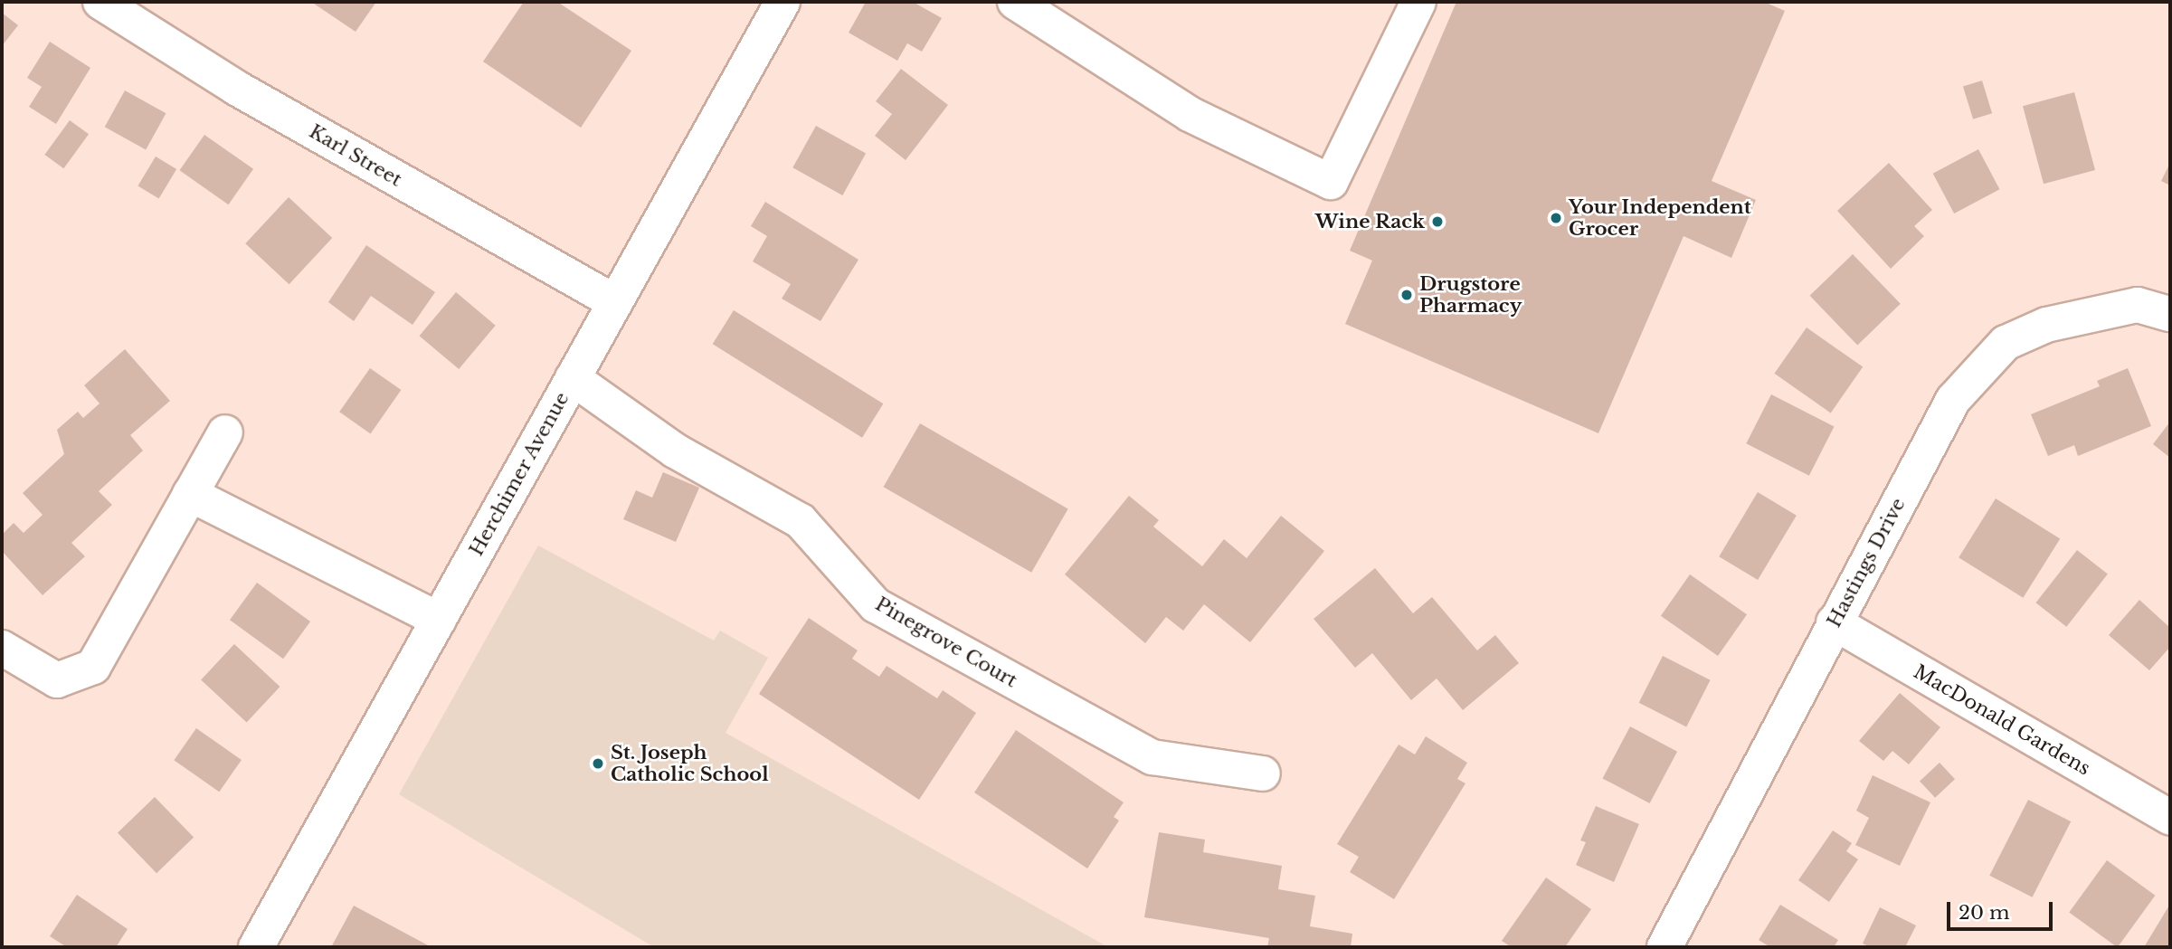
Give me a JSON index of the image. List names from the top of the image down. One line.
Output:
{"streets":{"street":["Karl Street","Herchimer Avenue","Hastings Drive","Pinegrove Court","MacDonald Gardens"]},"crossings":[["Karl Street","Herchimer Avenue"],["Herchimer Avenue","Pinegrove Court"],["Hastings Drive","MacDonald Gardens"]],"places":["Your Independent Grocer","Wine Rack","Drugstore Pharmacy","St. Joseph Catholic School"],"scale_bar":"20 m"}
